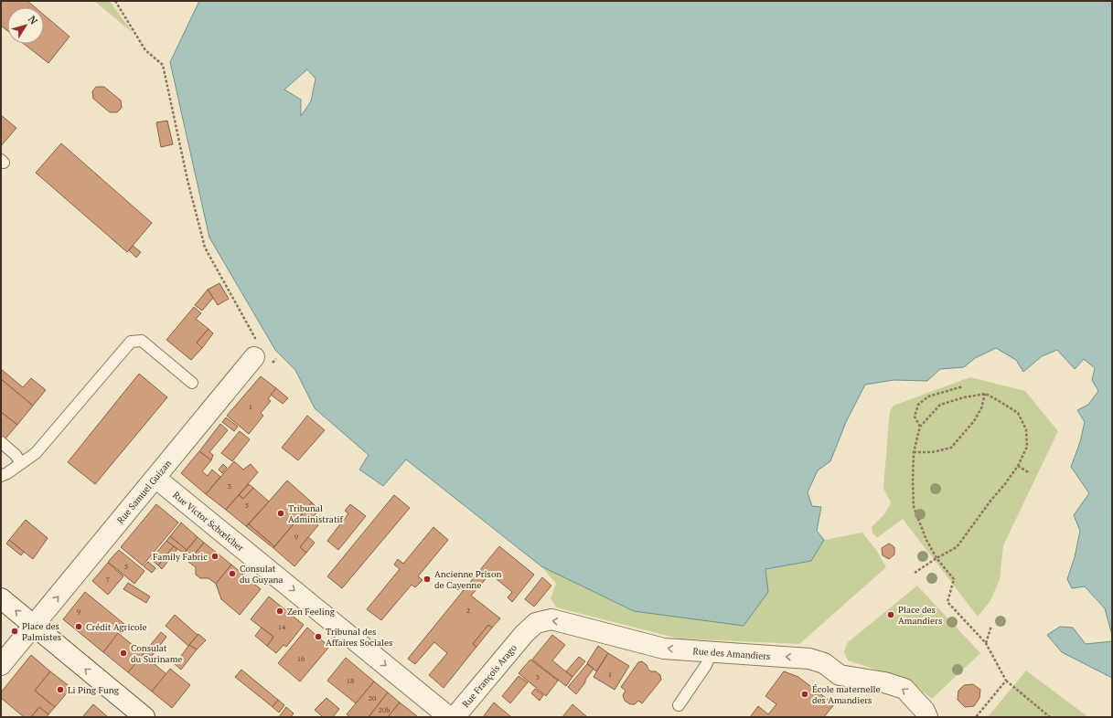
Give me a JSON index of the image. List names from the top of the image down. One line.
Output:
{"streets":{"street":["Rue Samuel Guizan","Rue Victor Schœlcher","Rue des Amandiers","Rue François Arago"]},"crossings":[["Rue Samuel Guizan","Rue Victor Schœlcher"],["Rue des Amandiers","Rue François Arago"]],"one_way":["Rue Samuel Guizan","Rue Victor Schœlcher","Rue des Amandiers"],"places":["Tribunal Administratif","Family Fabric","Consulat du Guyana","Ancienne Prison de Cayenne","Zen Feeling","Place des Amandiers","Crédit Agricole","Place des Palmistes","Tribunal des Affaires Sociales","Consulat du Suriname","Li Ping Fung","École maternelle des Amandiers"],"house_numbers":["1","3","5","9","5","7","2","9","14","16","1","3","18","20","20b"],"north":"top right"}
